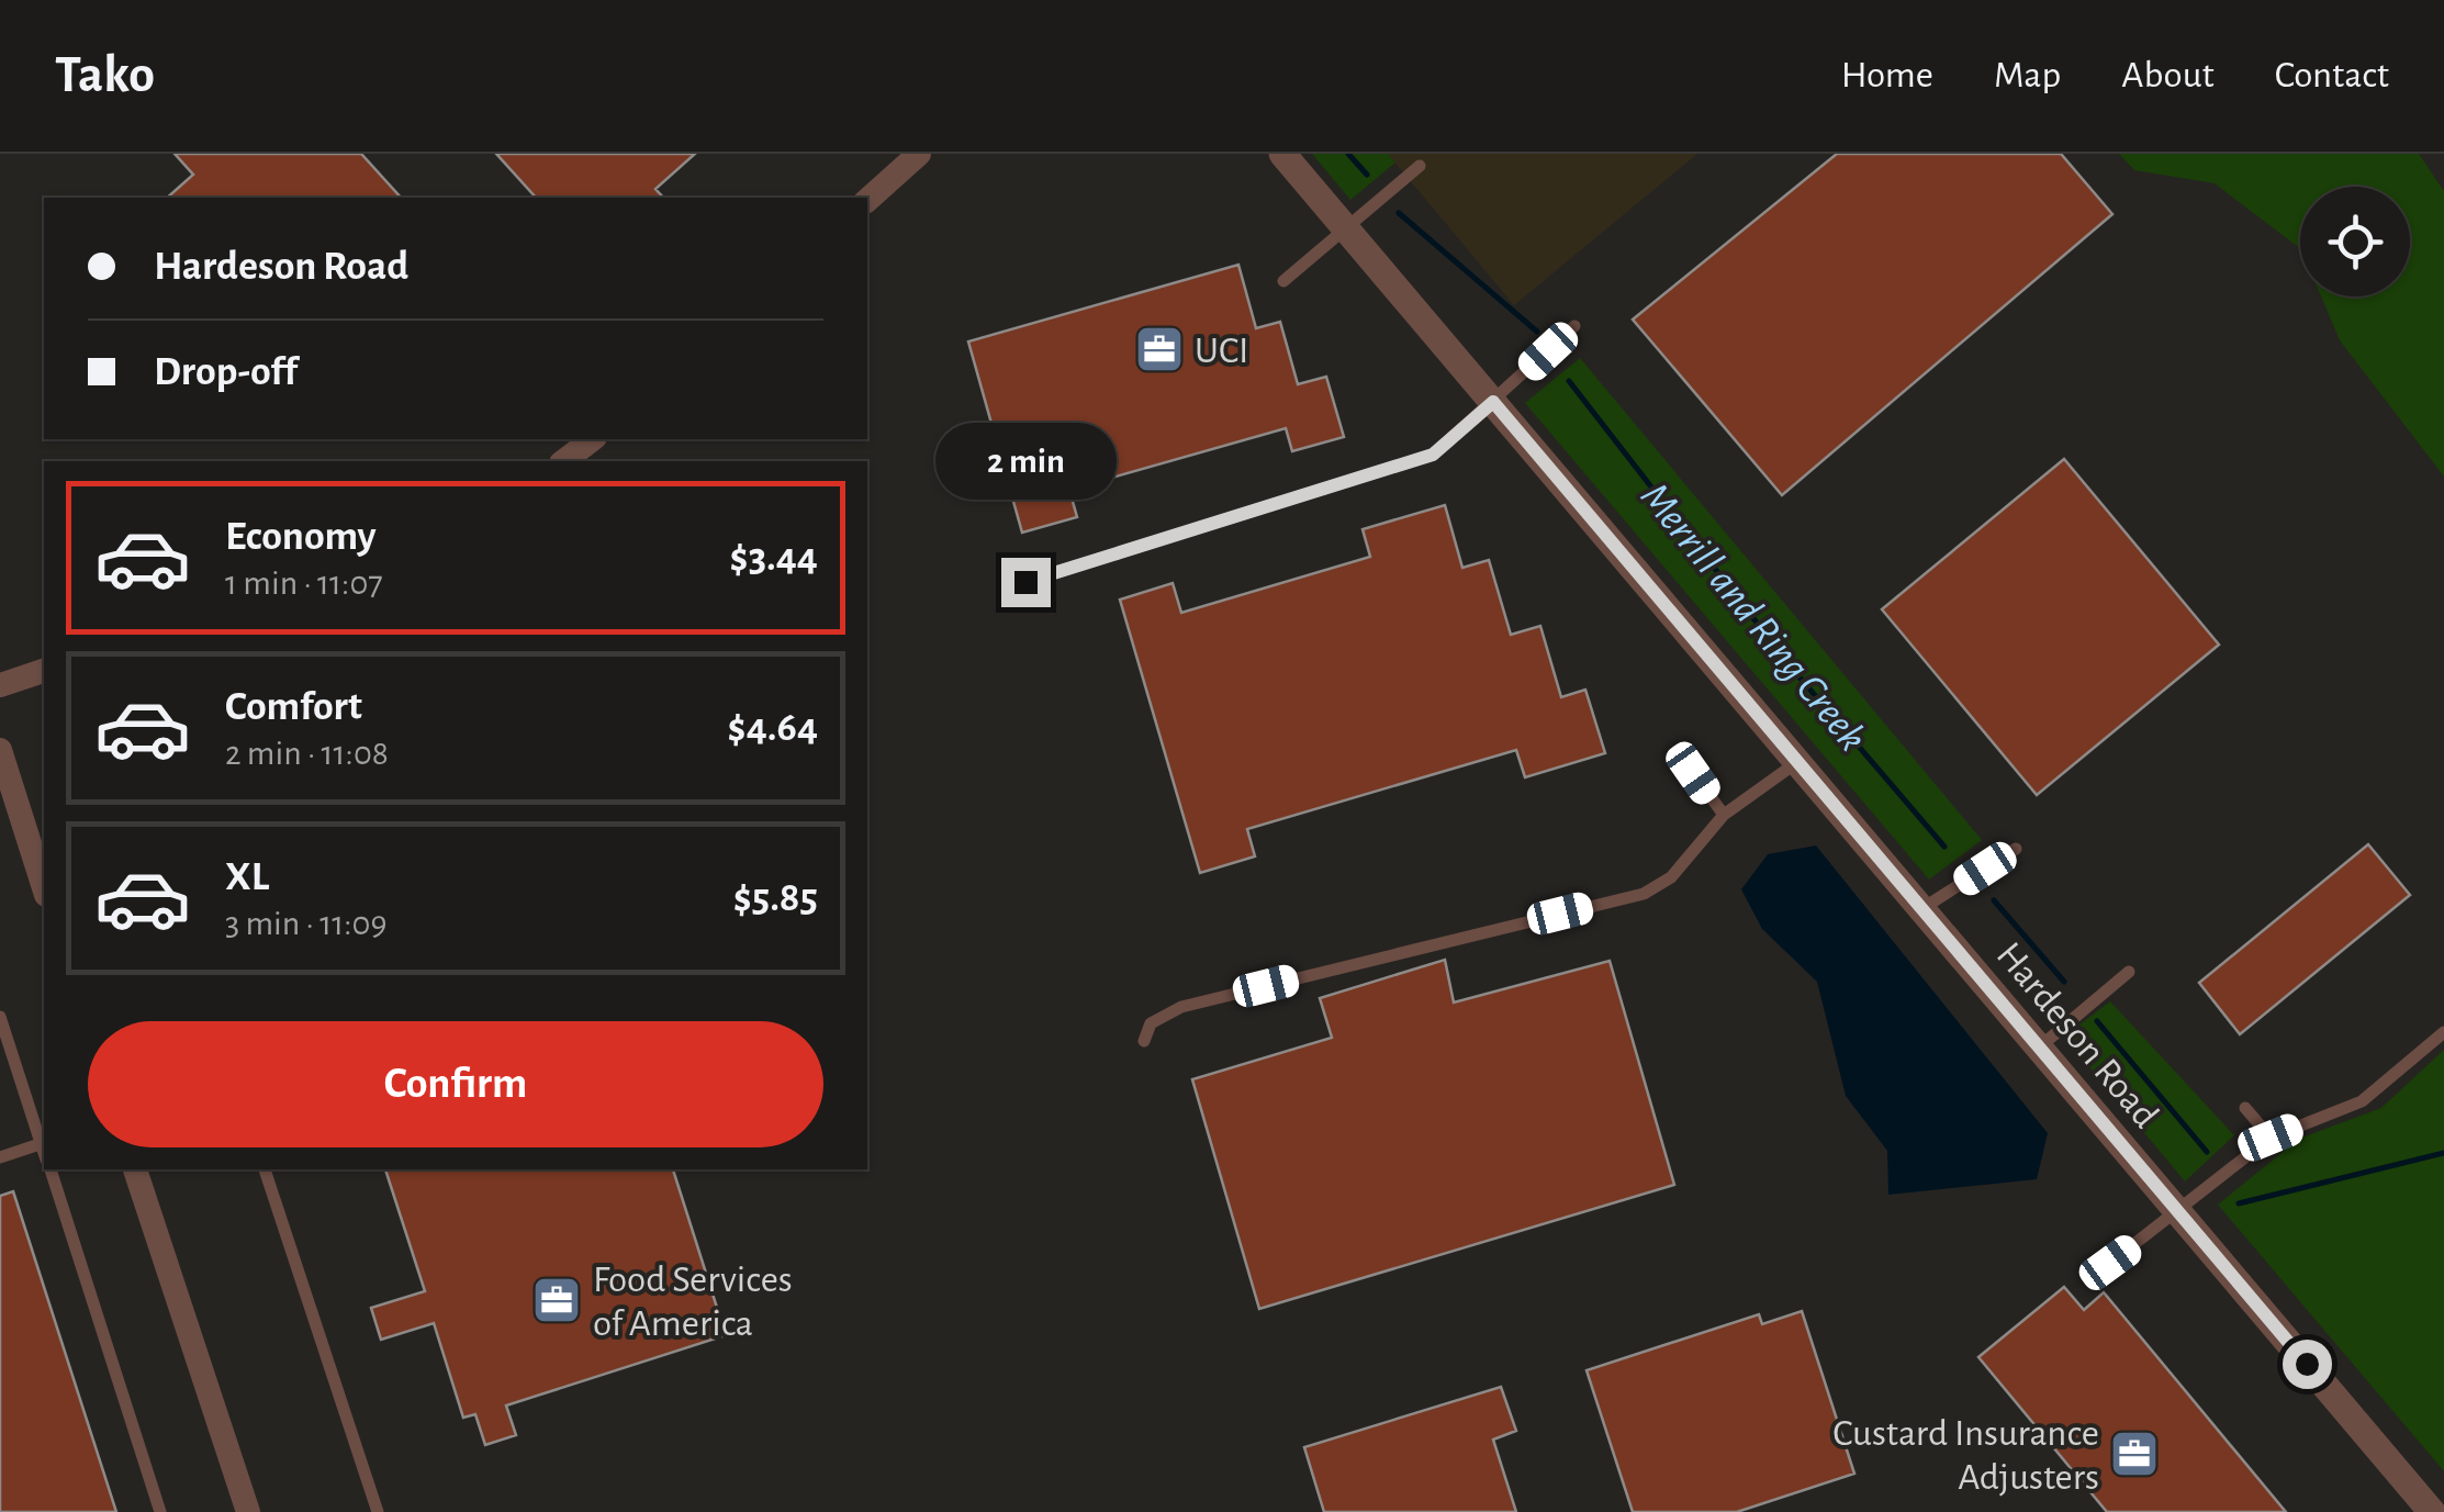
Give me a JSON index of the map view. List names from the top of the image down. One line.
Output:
{"streets":{"street":["Hardeson Road"]},"water":["Merrill and Ring Creek"],"places":{"office":["UCI","Food Services of America","Custard Insurance Adjusters"]},"page":{"header":"Tako","nav":["Home","Map","About","Contact"],"banner":["Hardeson Road","Drop-off"],"bubble":"2 min","list":[{"name":"Economy","note":"1 min · 11:07","value":"$3.44"},{"name":"Comfort","note":"2 min · 11:08","value":"$4.64"},{"name":"XL","note":"3 min · 11:09","value":"$5.85"}],"buttons":"Confirm"}}
